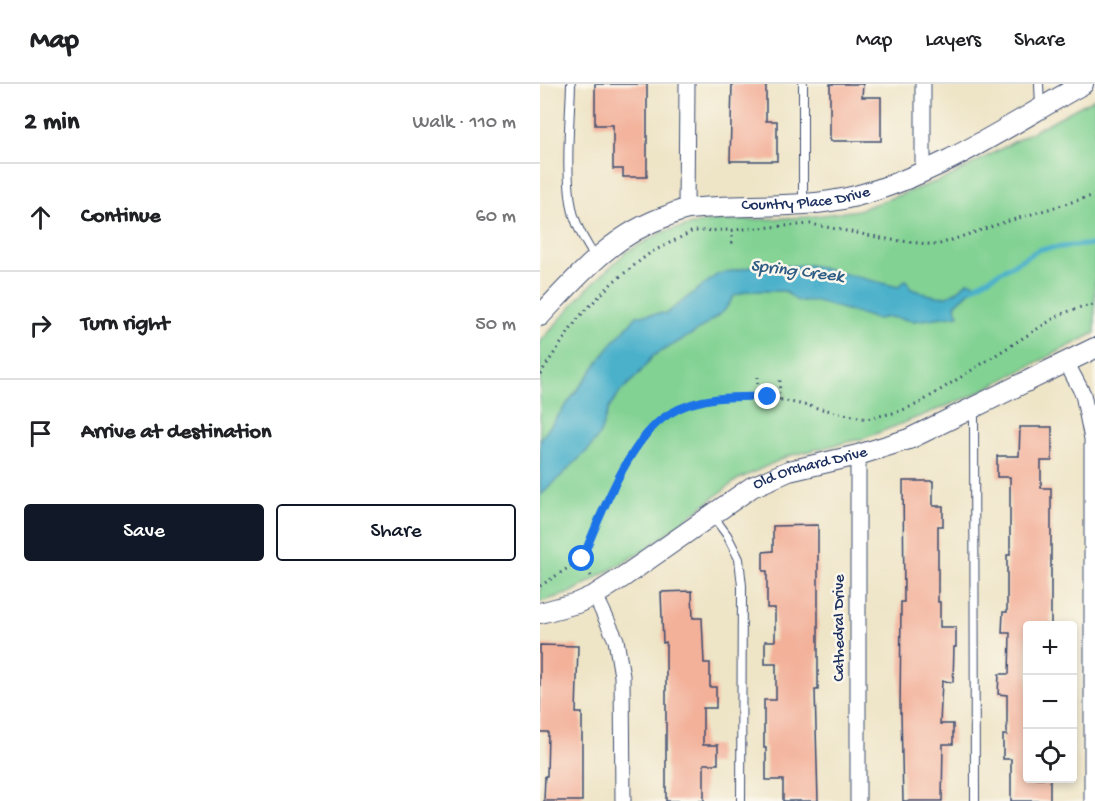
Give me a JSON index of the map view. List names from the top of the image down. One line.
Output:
{"streets":{"street":["Country Place Drive","Old Orchard Drive","Cathedral Drive"]},"crossings":[["Old Orchard Drive","Cathedral Drive"]],"water":["Spring Creek"],"page":{"header":"Map","nav":["Map","Layers","Share"],"heading":["2 min","Walk · 110 m"],"list":[["Continue","60 m"],["Turn right","50 m"],"Arrive at destination"],"buttons":["Save","Share"],"map_buttons":["+","−"]}}
